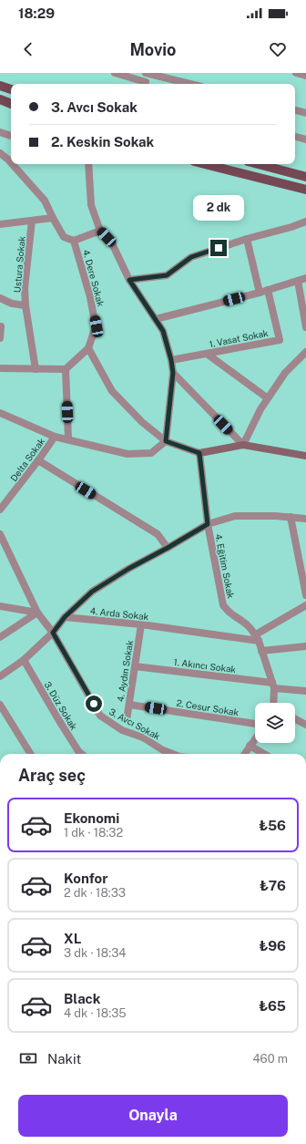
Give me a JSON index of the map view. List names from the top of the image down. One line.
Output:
{"streets":{"street":["Ustura Sokak","4. Dere Sokak","1. Vasat Sokak","Delta Sokak","4. Eğitim Sokak","4. Arda Sokak","1. Akıncı Sokak","4. Aydın Sokak","3. Düz Sokak","2. Cesur Sokak","3. Avcı Sokak"]},"crossings":[["4. Eğitim Sokak","4. Arda Sokak"],["4. Eğitim Sokak","1. Akıncı Sokak"],["4. Arda Sokak","4. Aydın Sokak"],["1. Akıncı Sokak","4. Aydın Sokak"],["4. Aydın Sokak","2. Cesur Sokak"]],"page":{"status":"18:29","header":"Movio","banner":["3. Avcı Sokak","2. Keskin Sokak"],"bubble":"2 dk","heading":"Araç seç","list":[{"name":"Ekonomi","note":"1 dk · 18:32","value":"₺56"},{"name":"Konfor","note":"2 dk · 18:33","value":"₺76"},{"name":"XL","note":"3 dk · 18:34","value":"₺96"},{"name":"Black","note":"4 dk · 18:35","value":"₺65"}],"pay":["Nakit","460 m"],"buttons":"Onayla"}}
